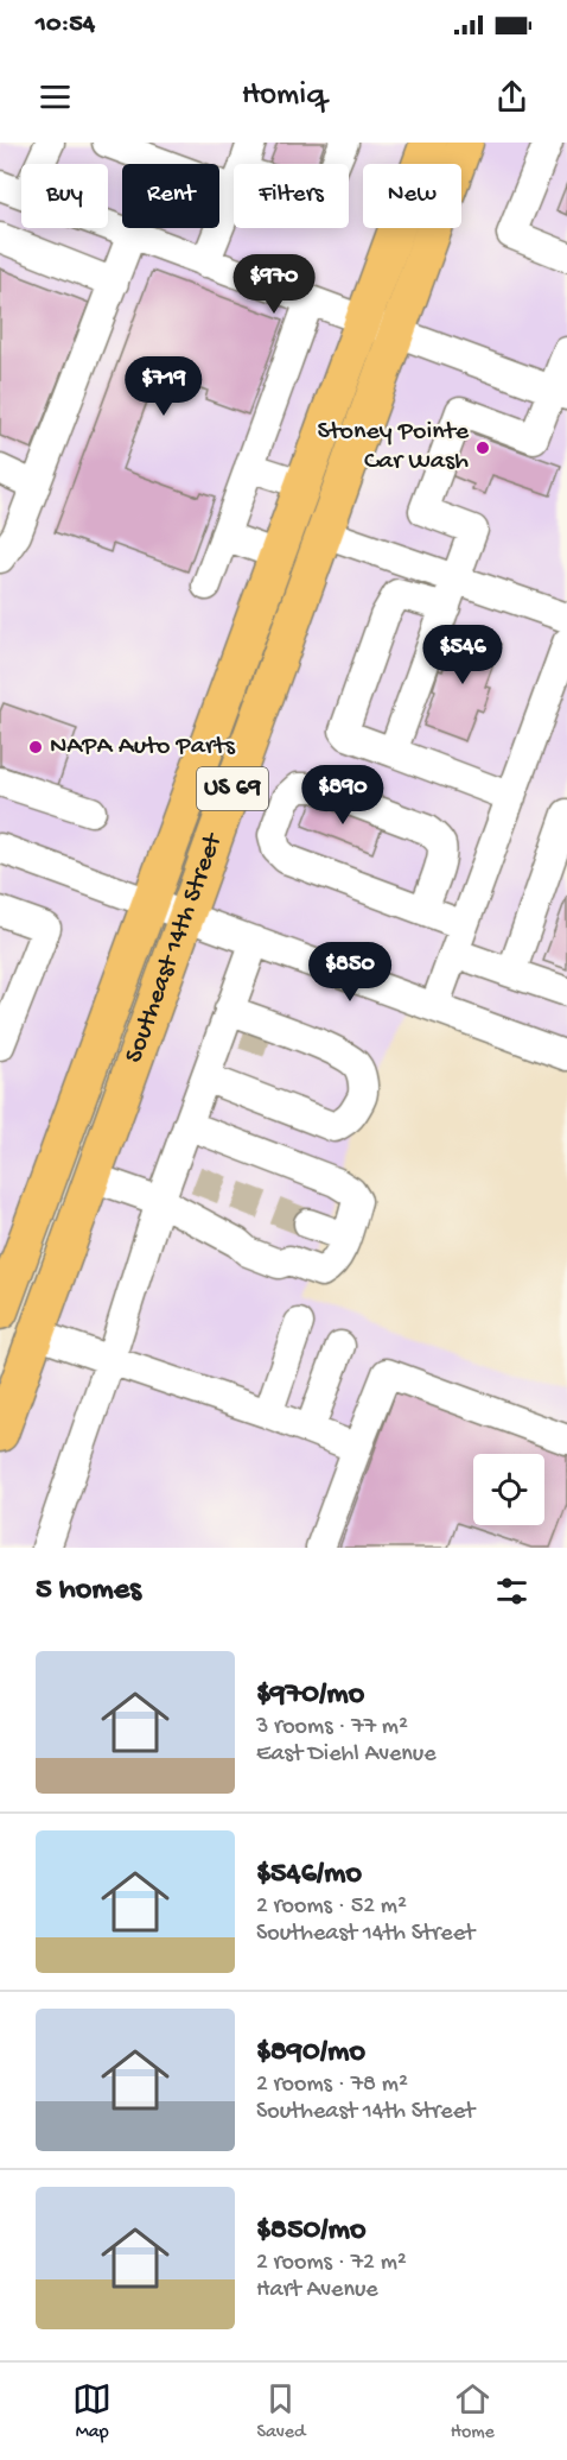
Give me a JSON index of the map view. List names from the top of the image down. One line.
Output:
{"streets":{"main road":["US 69","Southeast 14th Street"]},"places":["Stoney Pointe Car Wash","NAPA Auto Parts"],"page":{"status":"10:54","header":"Homiq","chip":["Buy","Rent","Filters","New"],"price":["$970","$719","$546","$890","$850"],"heading":"5 homes","list":[{"name":"$970/mo","note":"3 rooms · 77 m² · East Diehl Avenue"},{"name":"$546/mo","note":"2 rooms · 52 m² · Southeast 14th Street"},{"name":"$890/mo","note":"2 rooms · 78 m² · Southeast 14th Street"},{"name":"$850/mo","note":"2 rooms · 72 m² · Hart Avenue"}],"tabs":["Map","Saved","Home"]}}
